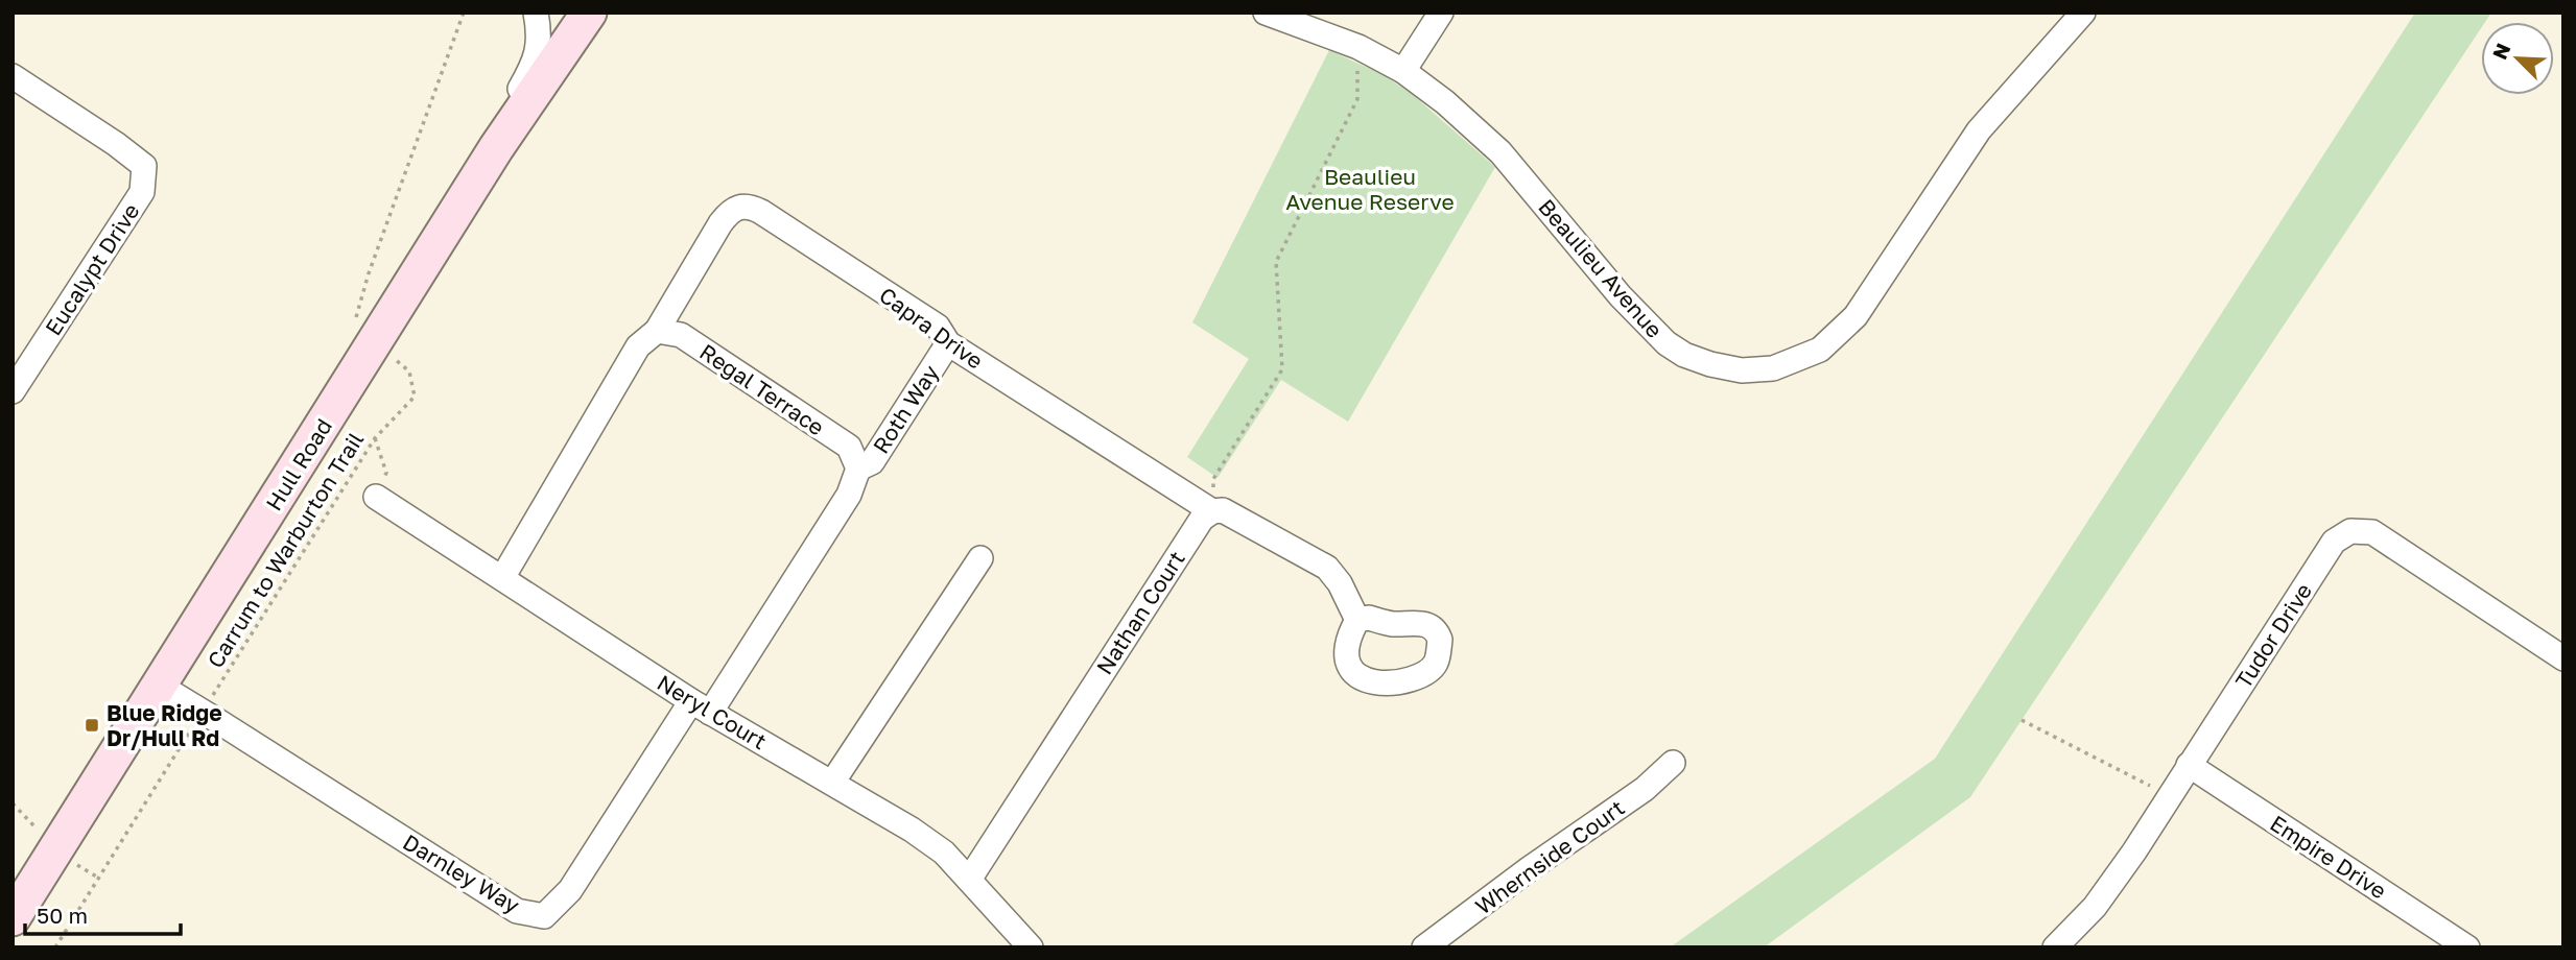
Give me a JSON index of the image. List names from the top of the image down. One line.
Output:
{"streets":{"main road":["Hull Road"],"street":["Beaulieu Avenue","Eucalypt Drive","Capra Drive","Regal Terrace","Roth Way","Nathan Court","Tudor Drive","Neryl Court","Whernside Court","Empire Drive","Darnley Way"],"path":["Carrum to Warburton Trail"]},"crossings":[["Capra Drive","Regal Terrace"],["Capra Drive","Roth Way"],["Capra Drive","Nathan Court"],["Regal Terrace","Roth Way"],["Hull Road","Carrum to Warburton Trail"],["Hull Road","Darnley Way"],["Carrum to Warburton Trail","Darnley Way"],["Nathan Court","Neryl Court"],["Tudor Drive","Empire Drive"],["Neryl Court","Darnley Way"]],"parks":["Beaulieu Avenue Reserve"],"places":{"transit":["Blue Ridge Dr/Hull Rd"]},"scale_bar":"50 m","north":"top left"}
